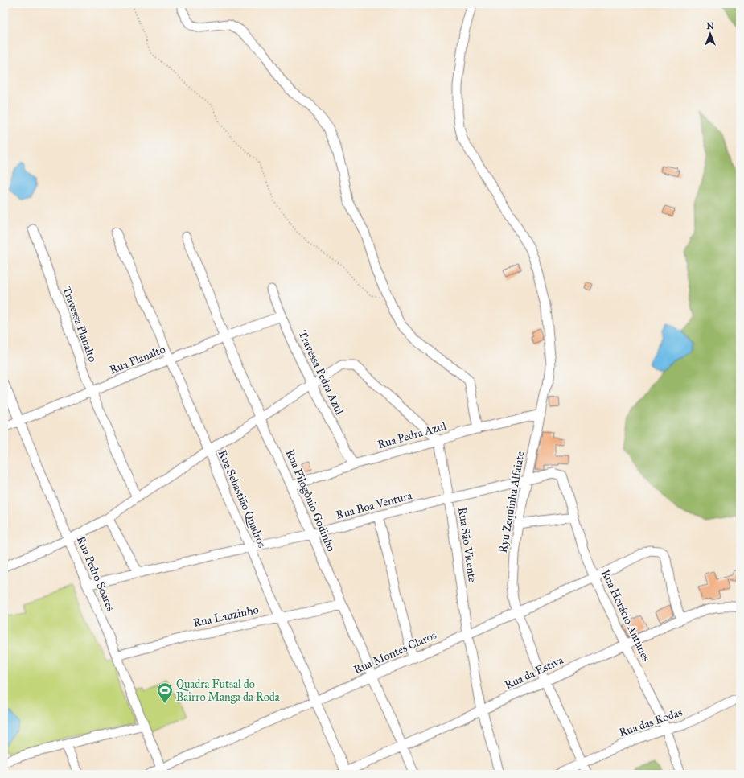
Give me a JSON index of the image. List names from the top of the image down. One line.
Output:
{"streets":{"street":["Travessa Planalto","Rua Planalto","Travessa Pedra Azul","Rua Pedra Azul","Rua Sebastião Quadros","Rua Filogônio Godinho","Ryu Zequinha Alfaiate","Rua Boa Ventura","Rua São Vicente","Rua Pedro Soares","Rua Horácio Antunes","Rua Lauzinho","Rua Montes Claros","Rua da Estiva","Rua das Rodas"]},"crossings":[["Travessa Planalto","Rua Planalto"],["Rua Planalto","Travessa Pedra Azul"],["Rua Planalto","Rua Sebastião Quadros"],["Rua Planalto","Rua Filogônio Godinho"],["Rua Planalto","Rua Pedro Soares"],["Travessa Pedra Azul","Rua Pedra Azul"],["Rua Pedra Azul","Rua Filogônio Godinho"],["Rua Pedra Azul","Ryu Zequinha Alfaiate"],["Rua Pedra Azul","Rua São Vicente"],["Rua Sebastião Quadros","Rua Boa Ventura"],["Rua Sebastião Quadros","Rua Lauzinho"],["Rua Sebastião Quadros","Rua Montes Claros"],["Rua Sebastião Quadros","Rua da Estiva"],["Rua Filogônio Godinho","Rua Boa Ventura"],["Rua Filogônio Godinho","Rua Lauzinho"],["Rua Filogônio Godinho","Rua Montes Claros"],["Rua Filogônio Godinho","Rua da Estiva"],["Ryu Zequinha Alfaiate","Rua Boa Ventura"],["Ryu Zequinha Alfaiate","Rua Montes Claros"],["Ryu Zequinha Alfaiate","Rua da Estiva"],["Ryu Zequinha Alfaiate","Rua das Rodas"],["Rua Boa Ventura","Rua São Vicente"],["Rua Boa Ventura","Rua Pedro Soares"],["Rua Boa Ventura","Rua Horácio Antunes"],["Rua São Vicente","Rua Montes Claros"],["Rua São Vicente","Rua da Estiva"],["Rua Pedro Soares","Rua Lauzinho"],["Rua Pedro Soares","Rua Montes Claros"],["Rua Horácio Antunes","Rua Montes Claros"],["Rua Horácio Antunes","Rua da Estiva"],["Rua Horácio Antunes","Rua das Rodas"],["Rua Montes Claros","Rua da Estiva"]],"places":{"sports":["Quadra Futsal do Bairro Manga da Roda"]},"north":"top"}
